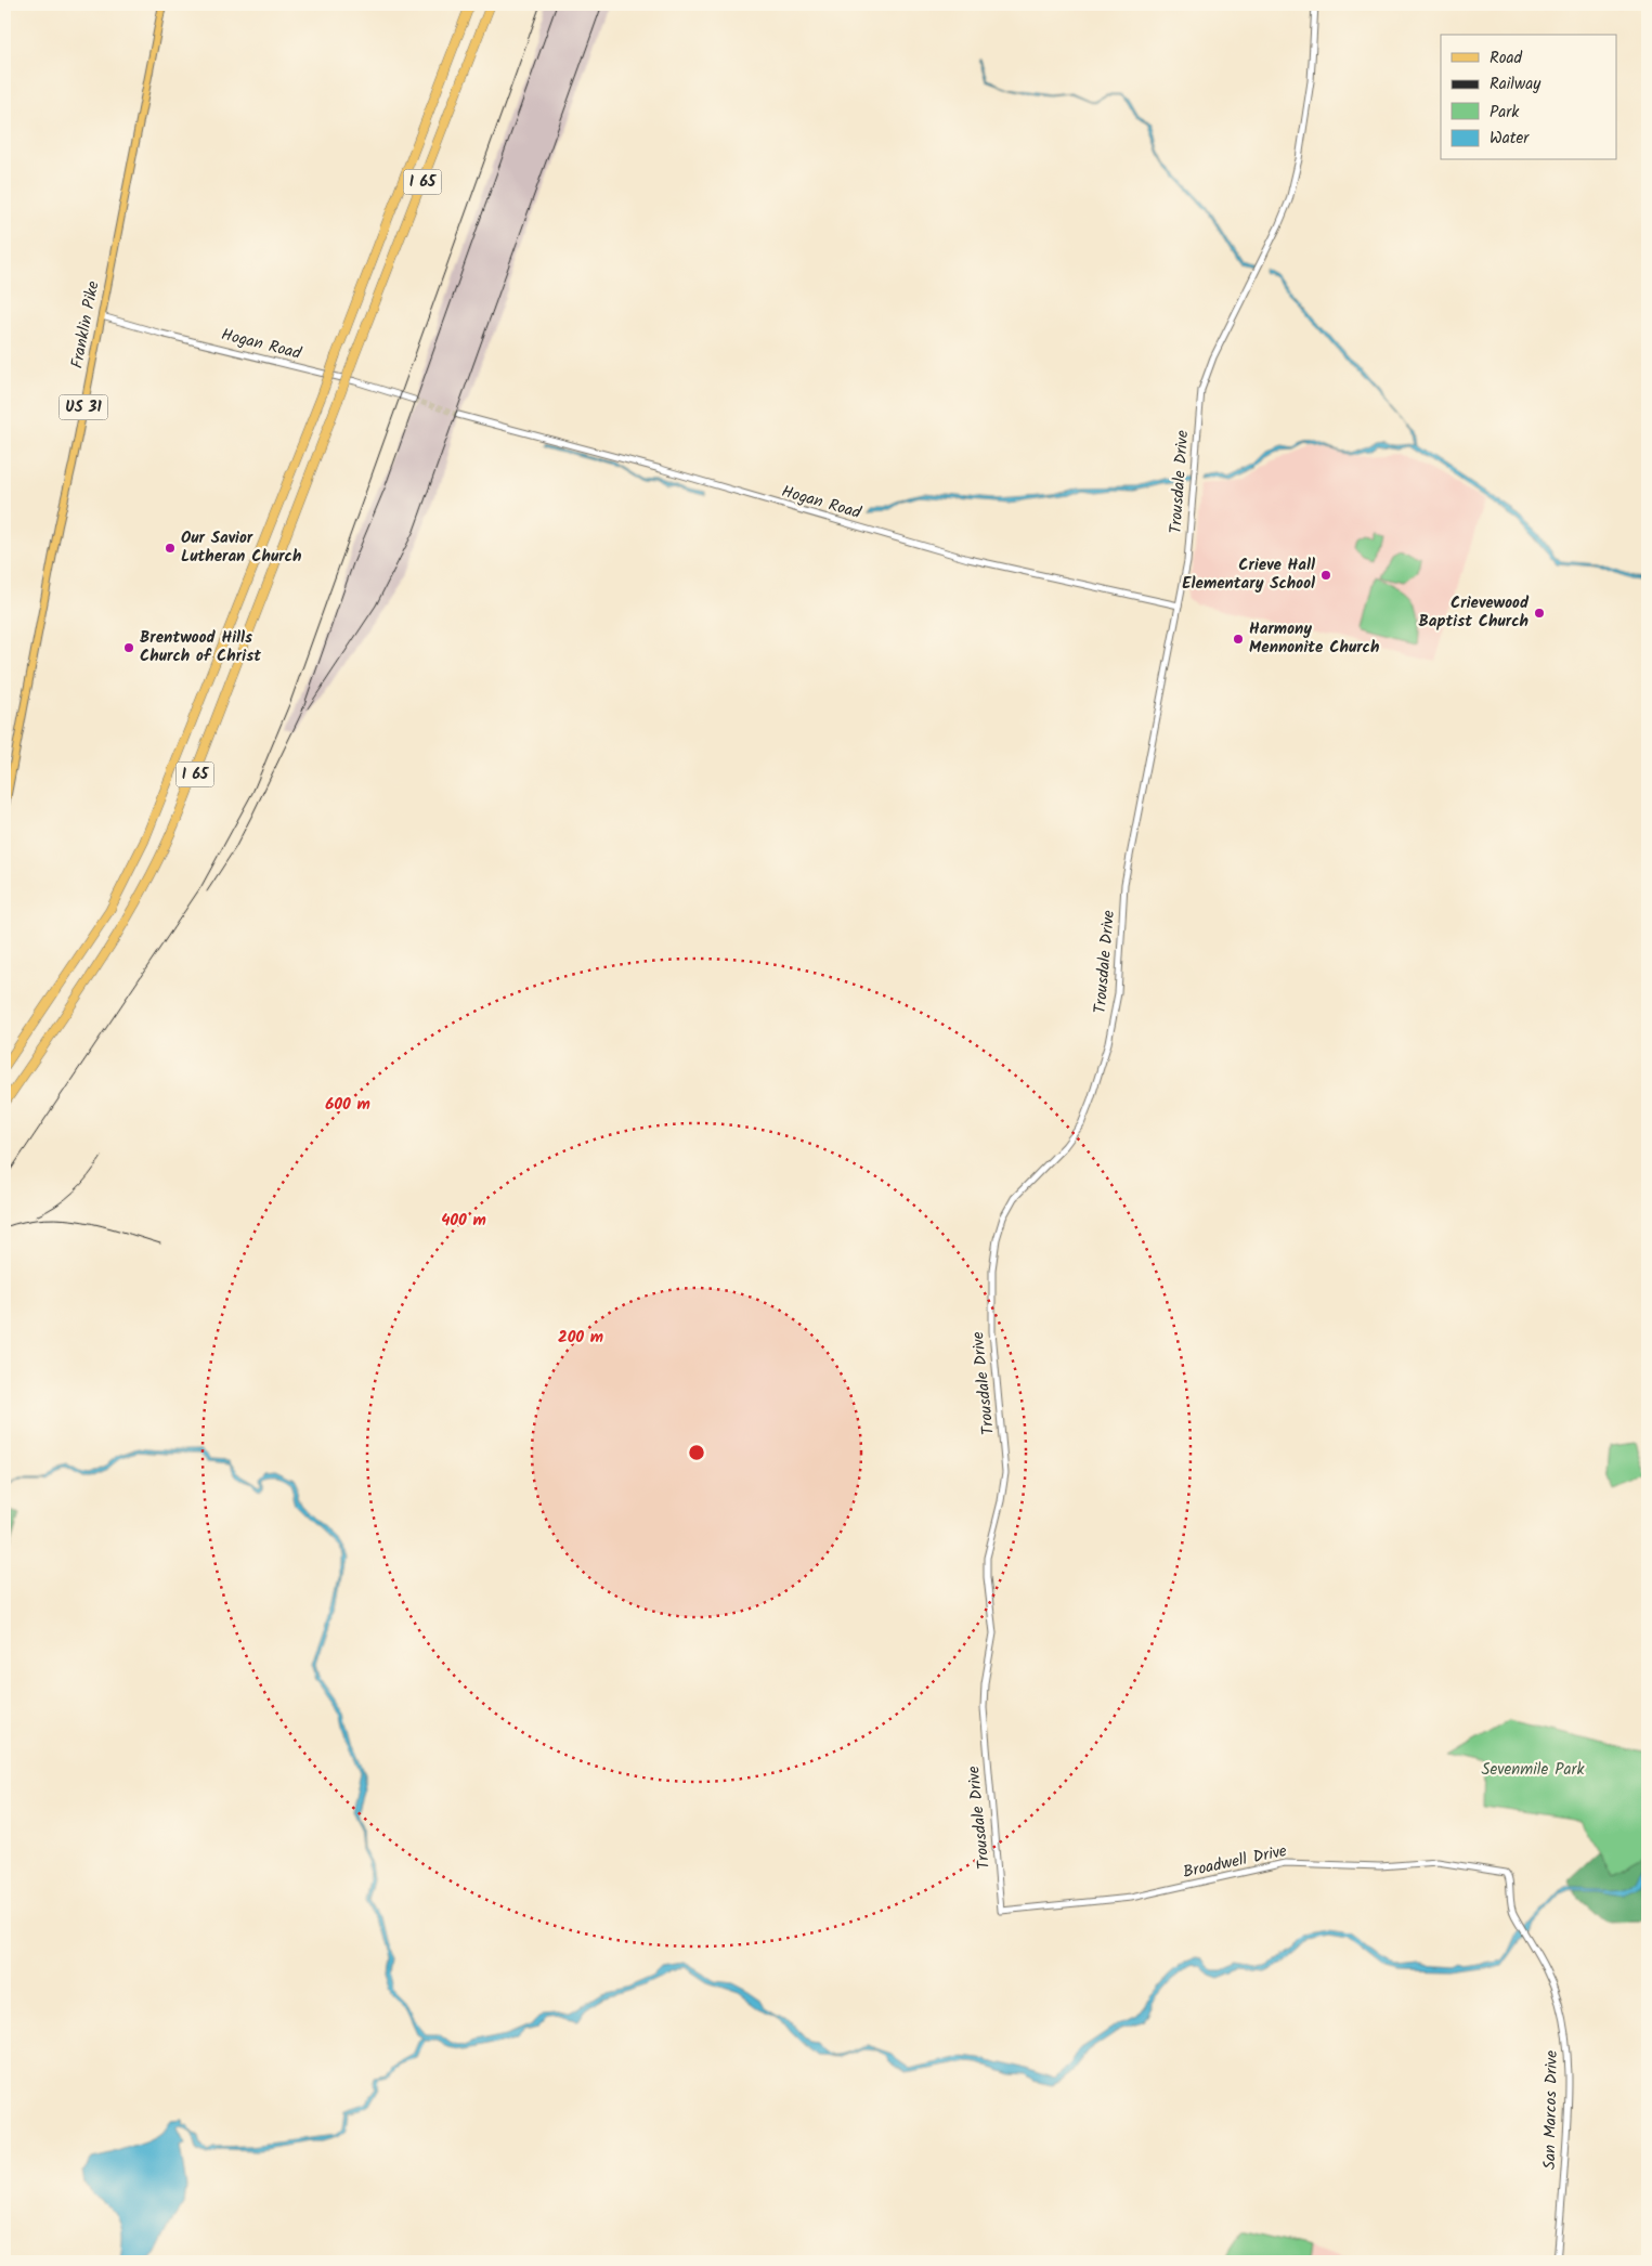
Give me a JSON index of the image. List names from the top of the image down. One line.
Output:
{"streets":{"highway":["I 65"],"main road":["Franklin Pike","US 31"],"street":["Hogan Road","Trousdale Drive","Broadwell Drive","San Marcos Drive"]},"crossings":[["Franklin Pike","Hogan Road"],["Hogan Road","Trousdale Drive"],["Trousdale Drive","Broadwell Drive"],["Broadwell Drive","San Marcos Drive"]],"parks":["Sevenmile Park"],"places":["Our Savior Lutheran Church","Crieve Hall Elementary School","Crievewood Baptist Church","Harmony Mennonite Church","Brentwood Hills Church of Christ"],"legend":["Road","Railway","Park","Water"],"rings":["600 m","400 m","200 m"]}
